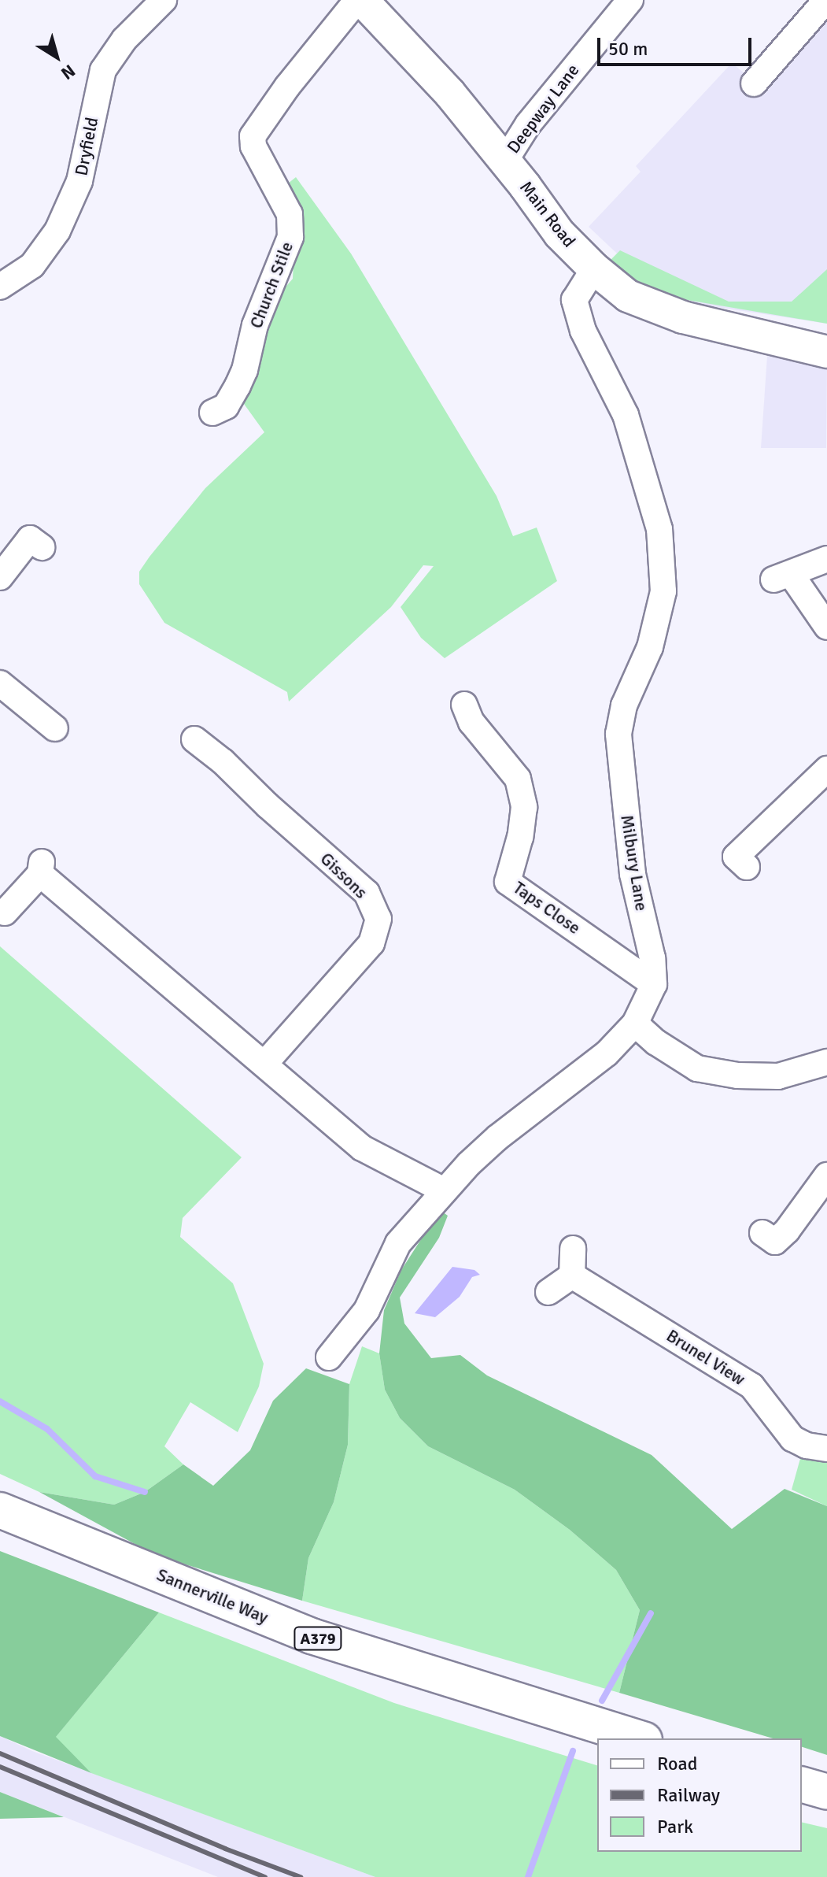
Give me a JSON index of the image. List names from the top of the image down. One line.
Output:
{"streets":{"main road":["Sannerville Way","A379"],"street":["Deepway Lane","Dryfield","Main Road","Church Stile","Milbury Lane","Gissons","Taps Close","Brunel View"]},"crossings":[["Deepway Lane","Main Road"],["Main Road","Church Stile"],["Main Road","Milbury Lane"],["Milbury Lane","Taps Close"]],"legend":["Road","Railway","Park"],"scale_bar":"50 m","north":"bottom right"}
